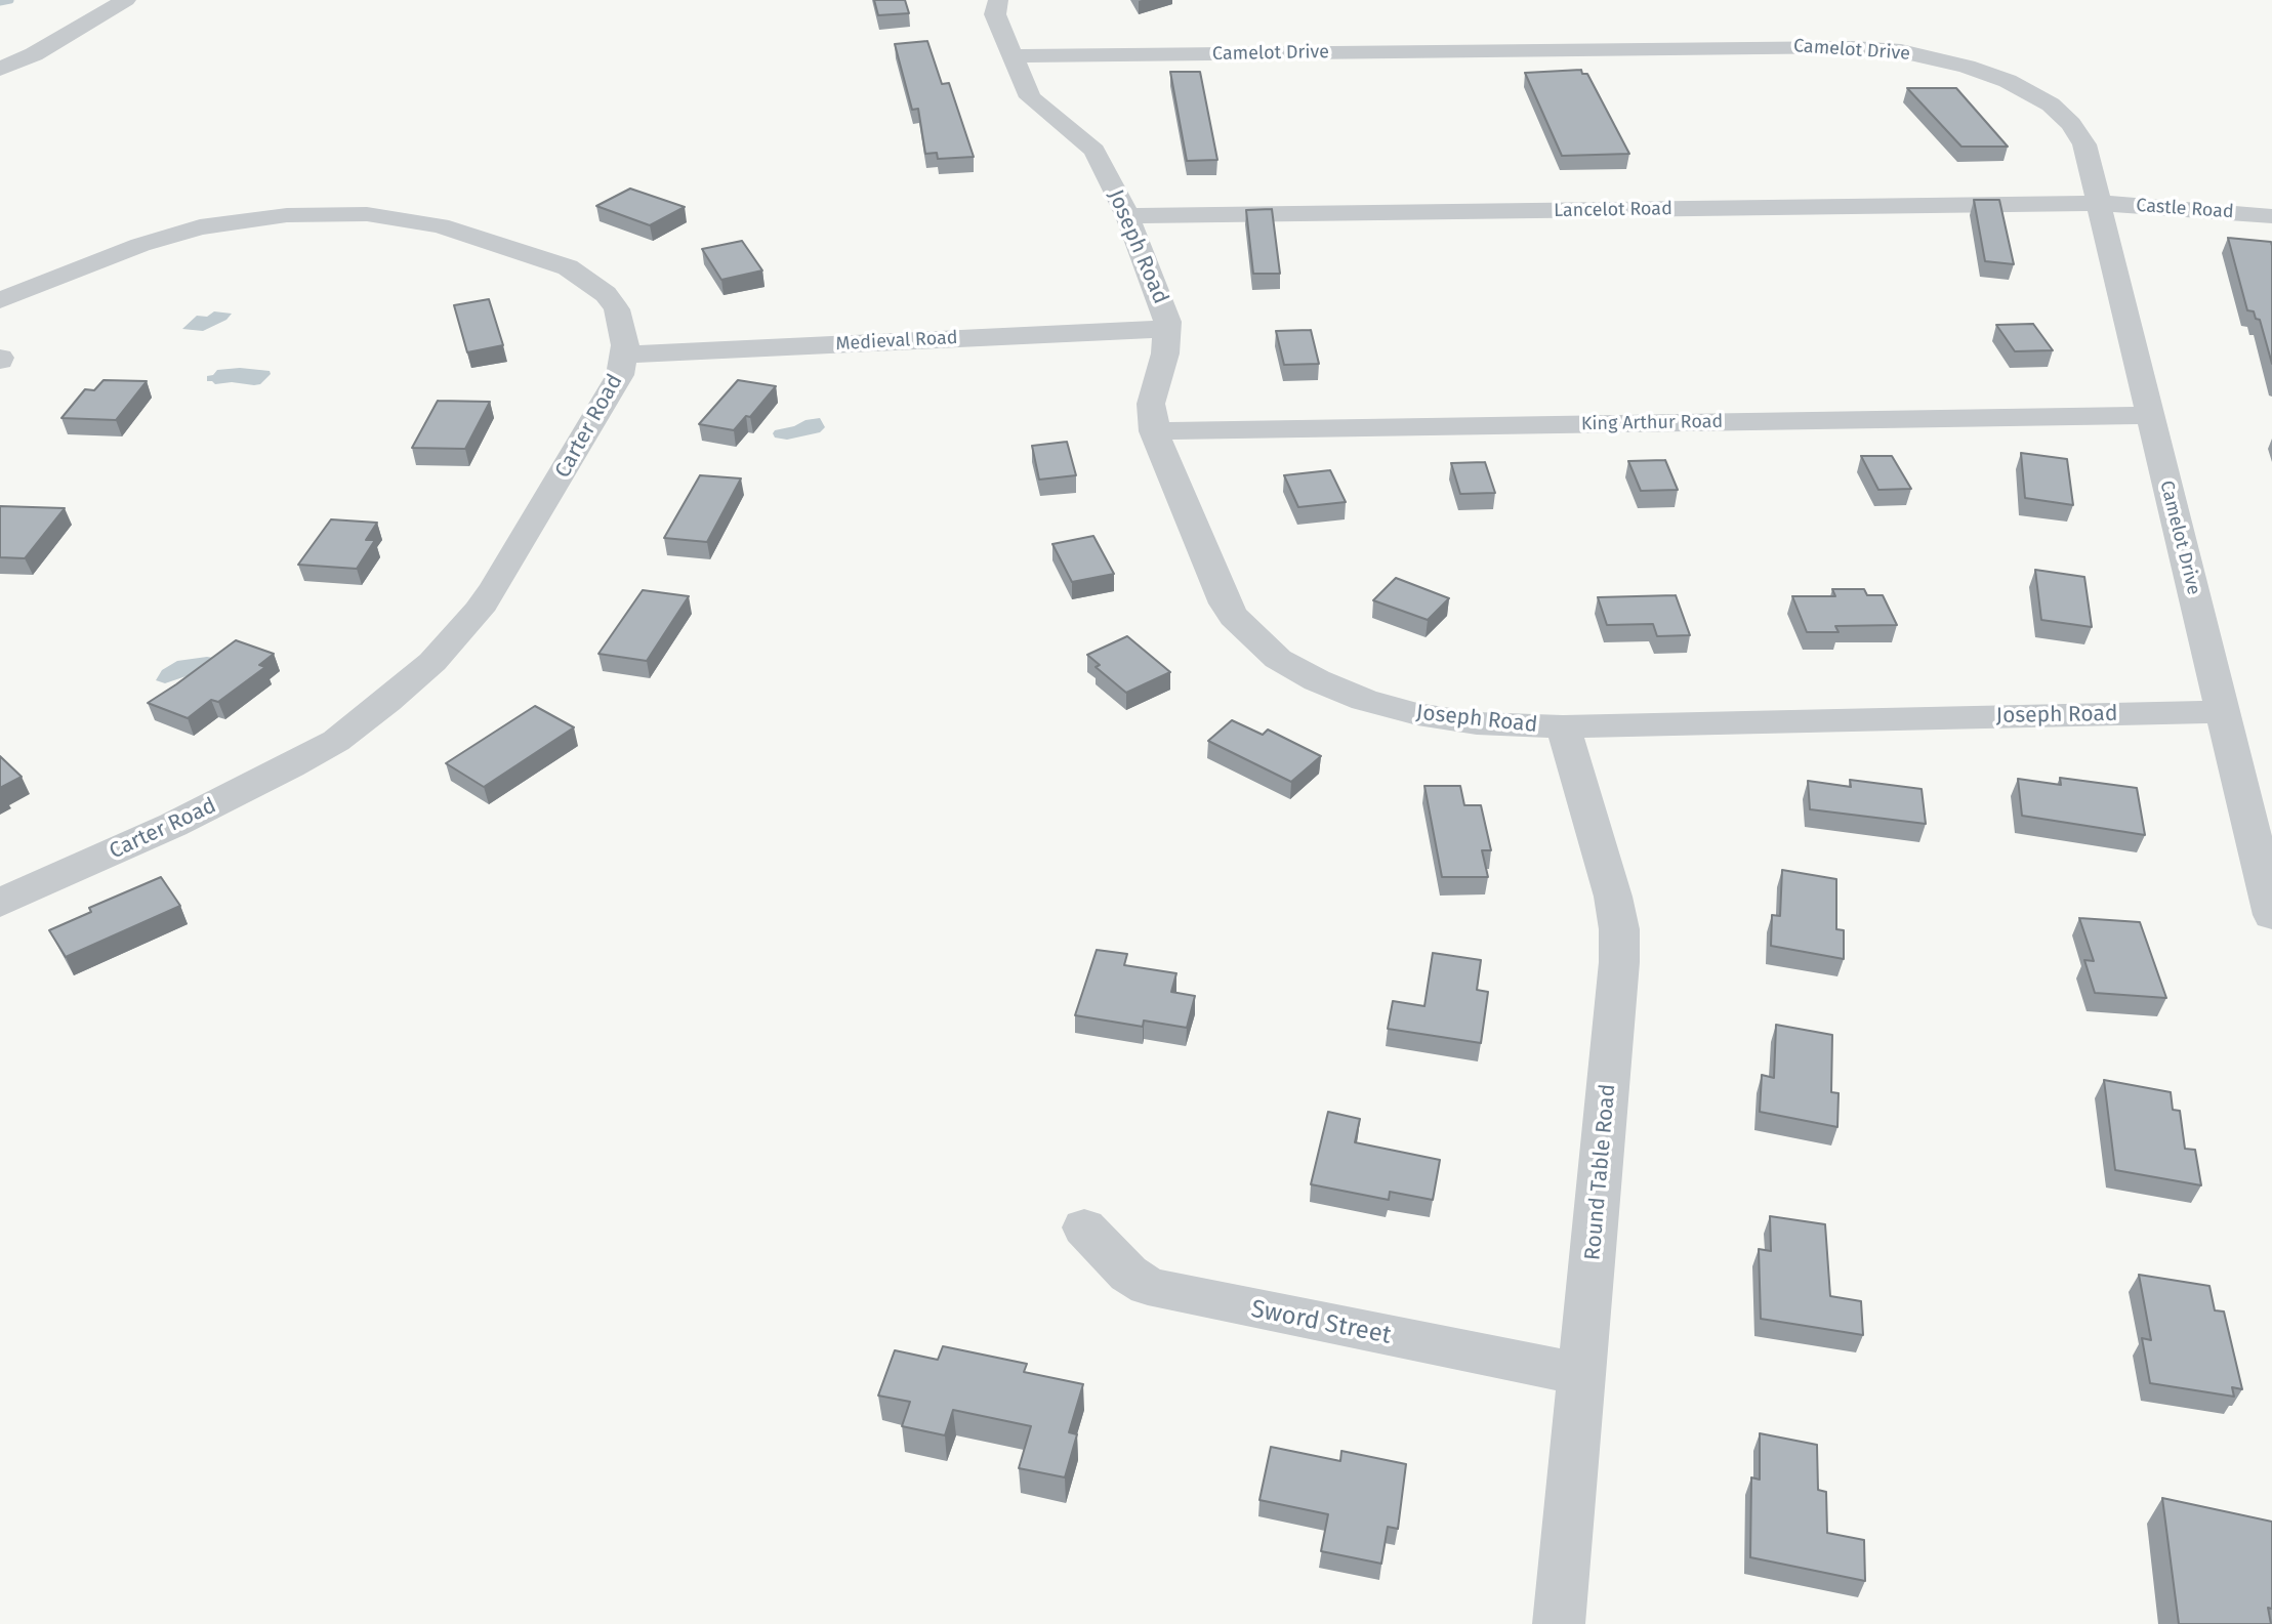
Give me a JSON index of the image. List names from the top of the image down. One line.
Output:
{"streets":{"street":["Camelot Drive","Castle Road","Lancelot Road","Joseph Road","Medieval Road","King Arthur Road","Carter Road","Round Table Road","Sword Street"]},"crossings":[["Camelot Drive","Castle Road"],["Camelot Drive","Lancelot Road"],["Camelot Drive","Joseph Road"],["Camelot Drive","King Arthur Road"],["Castle Road","Lancelot Road"],["Lancelot Road","Joseph Road"],["Joseph Road","Medieval Road"],["Joseph Road","King Arthur Road"],["Joseph Road","Round Table Road"],["Medieval Road","Carter Road"],["Round Table Road","Sword Street"]]}
